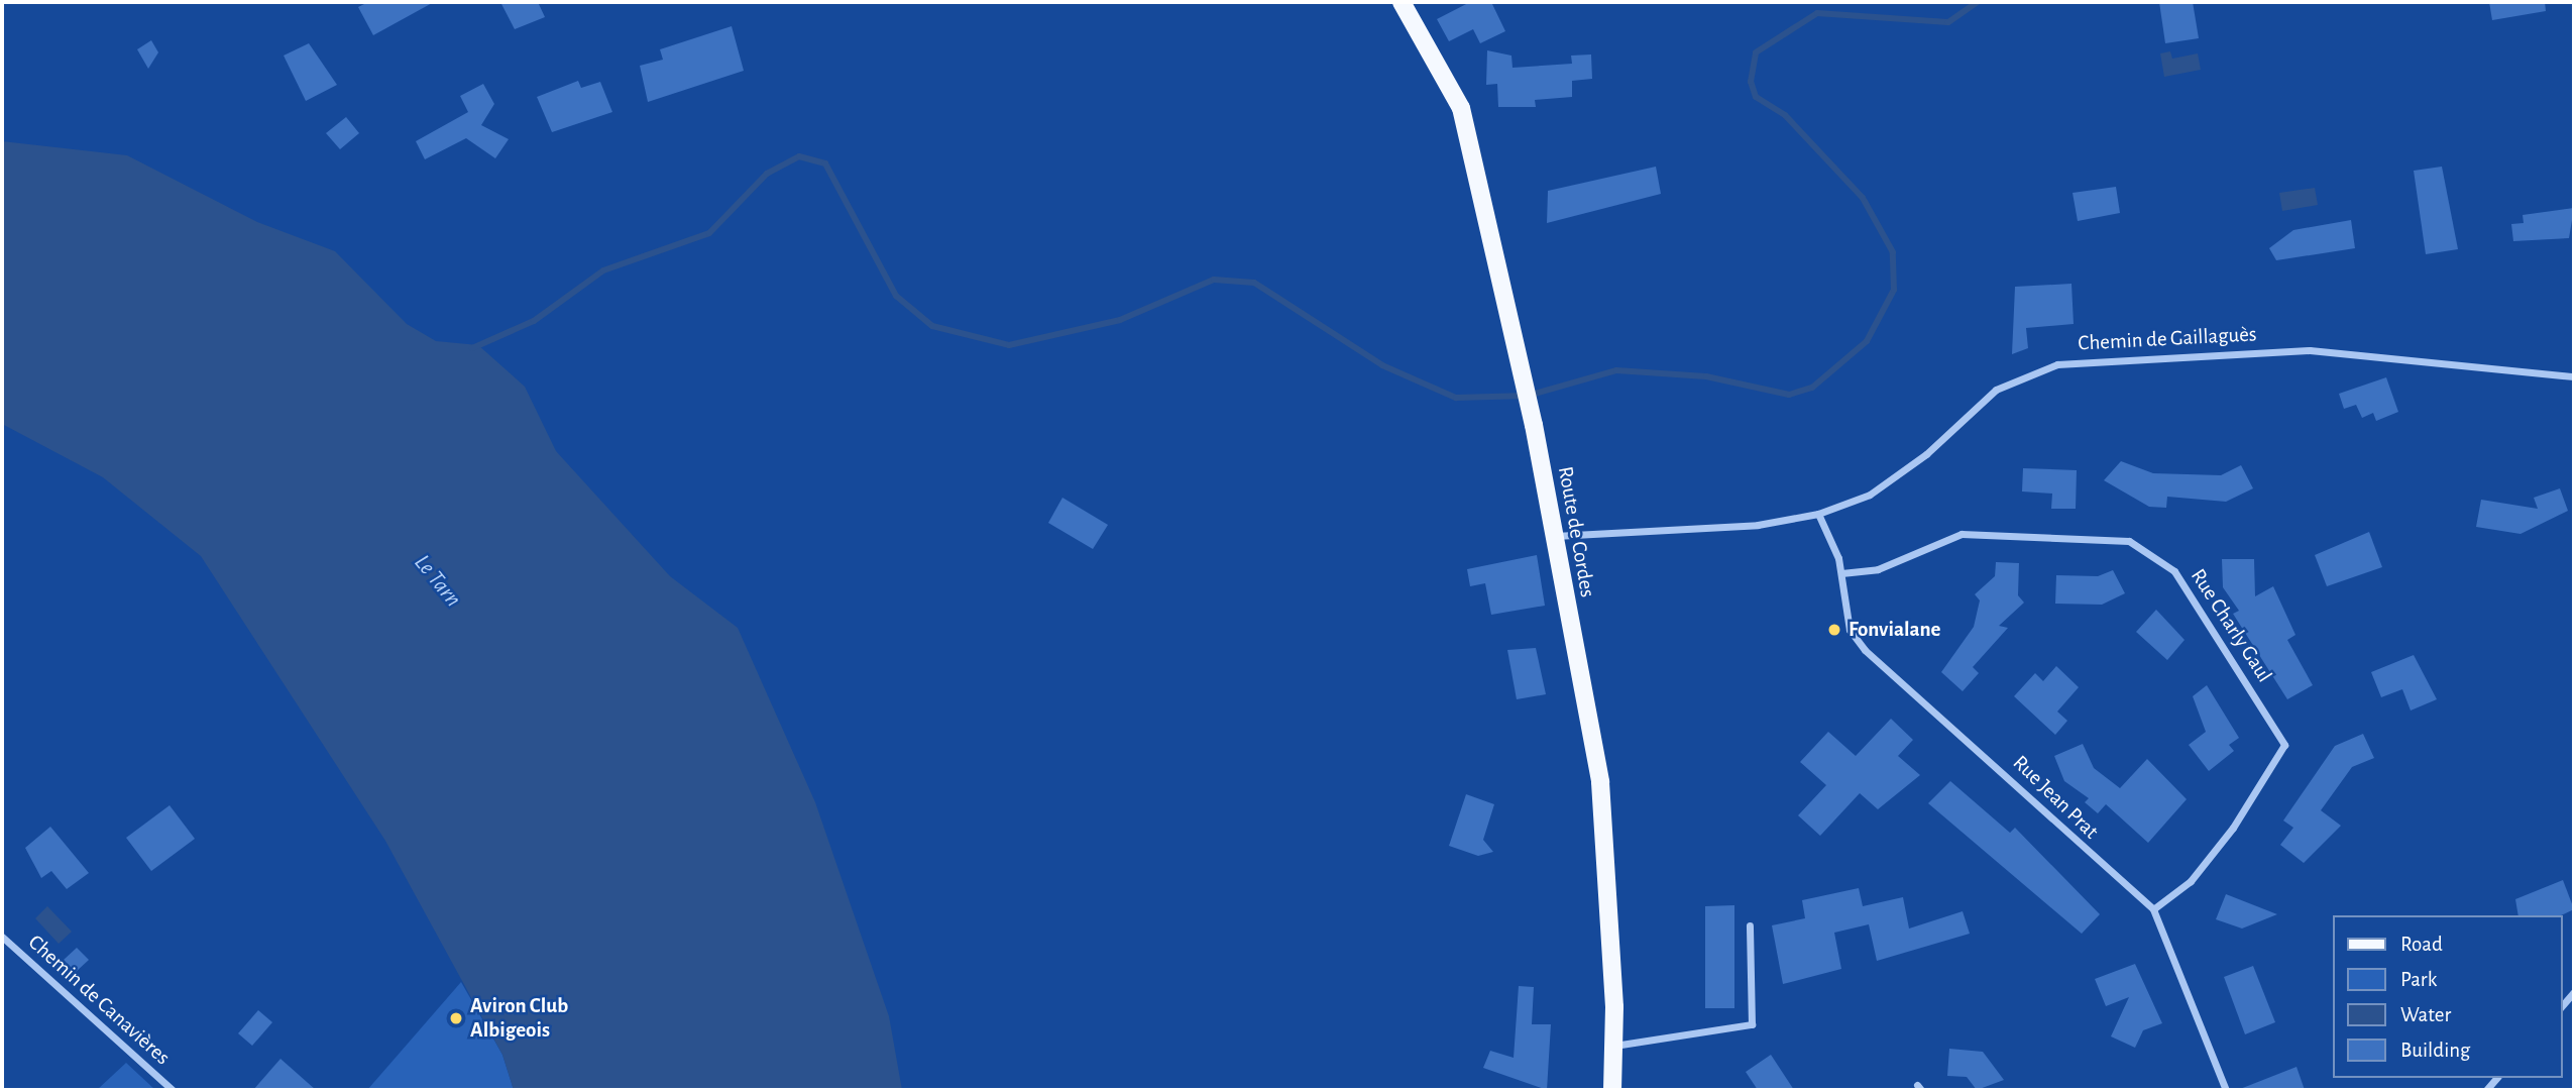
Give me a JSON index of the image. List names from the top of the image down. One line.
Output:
{"streets":{"main road":["Route de Cordes"],"street":["Chemin de Gaillaguès","Rue Charly Gaul","Rue Jean Prat","Chemin de Canavières"]},"crossings":[["Chemin de Gaillaguès","Route de Cordes"],["Chemin de Gaillaguès","Rue Jean Prat"],["Rue Charly Gaul","Rue Jean Prat"]],"water":["Le Tarn"],"places":["Fonvialane","Aviron Club Albigeois"],"legend":["Road","Park","Water","Building"]}
